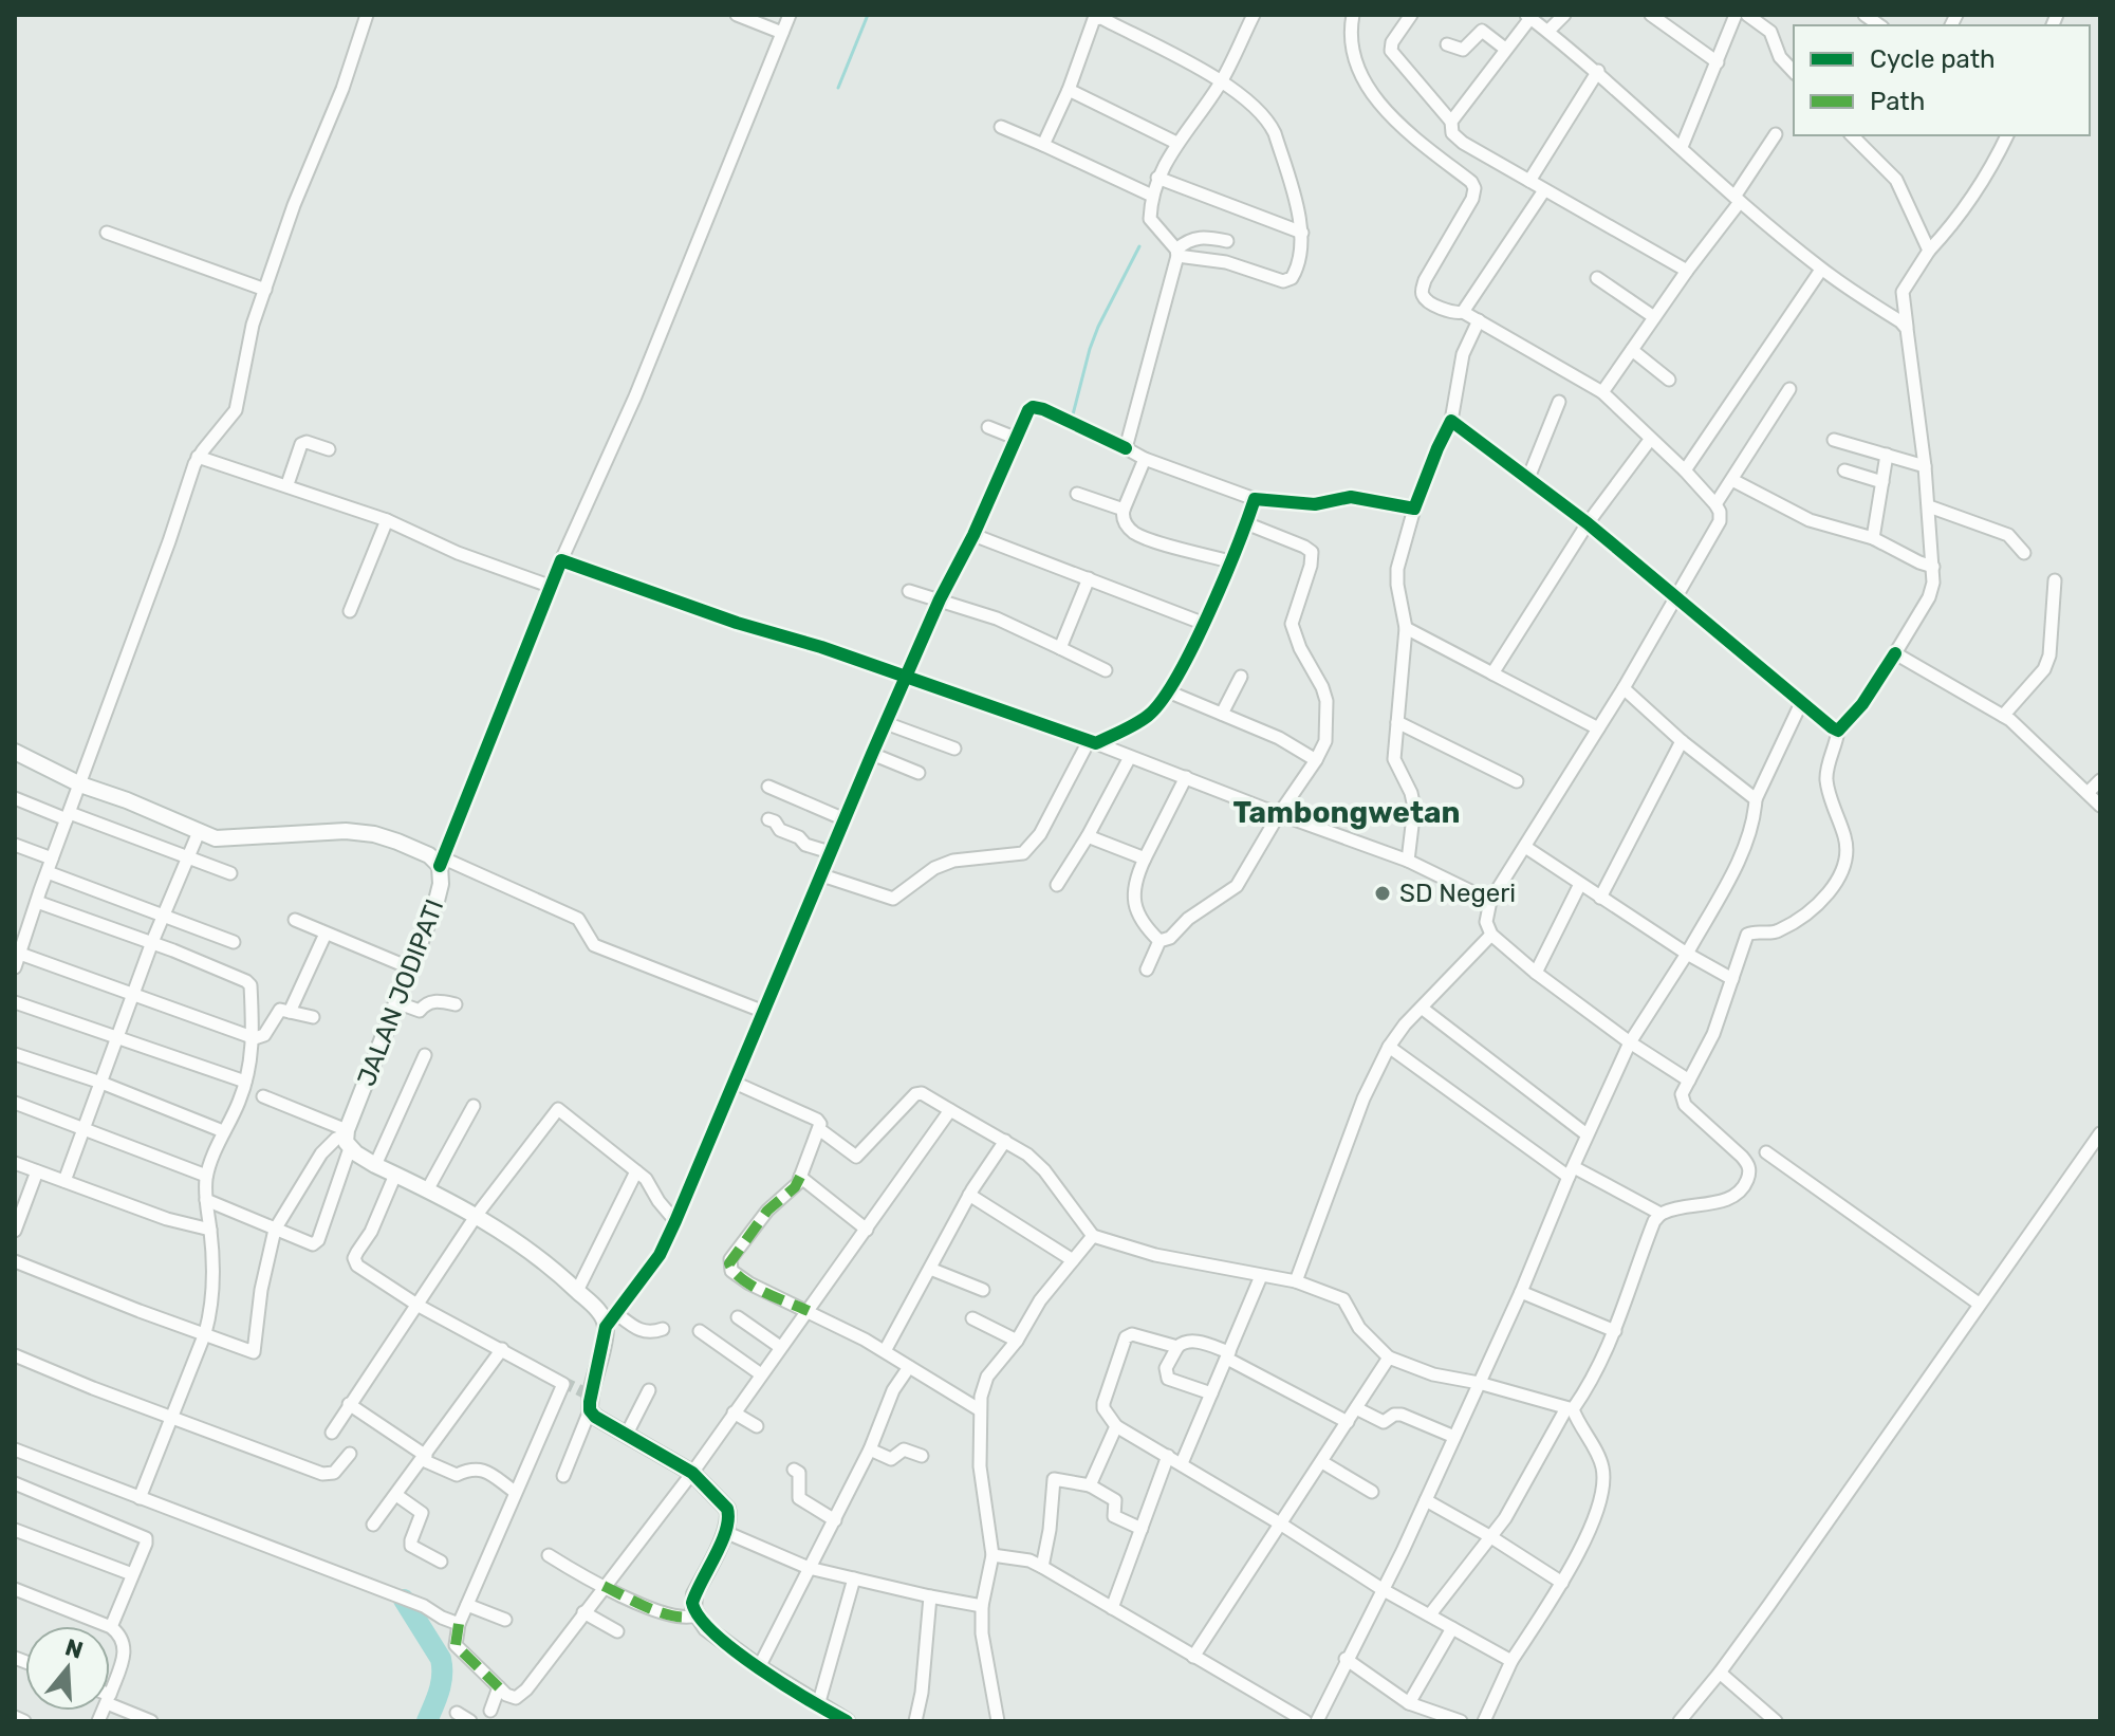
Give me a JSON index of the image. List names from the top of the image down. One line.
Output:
{"streets":{"street":["JALAN JODIPATI"]},"districts":["Tambongwetan"],"places":["SD Negeri"],"legend":["Cycle path","Path"],"north":"top"}
